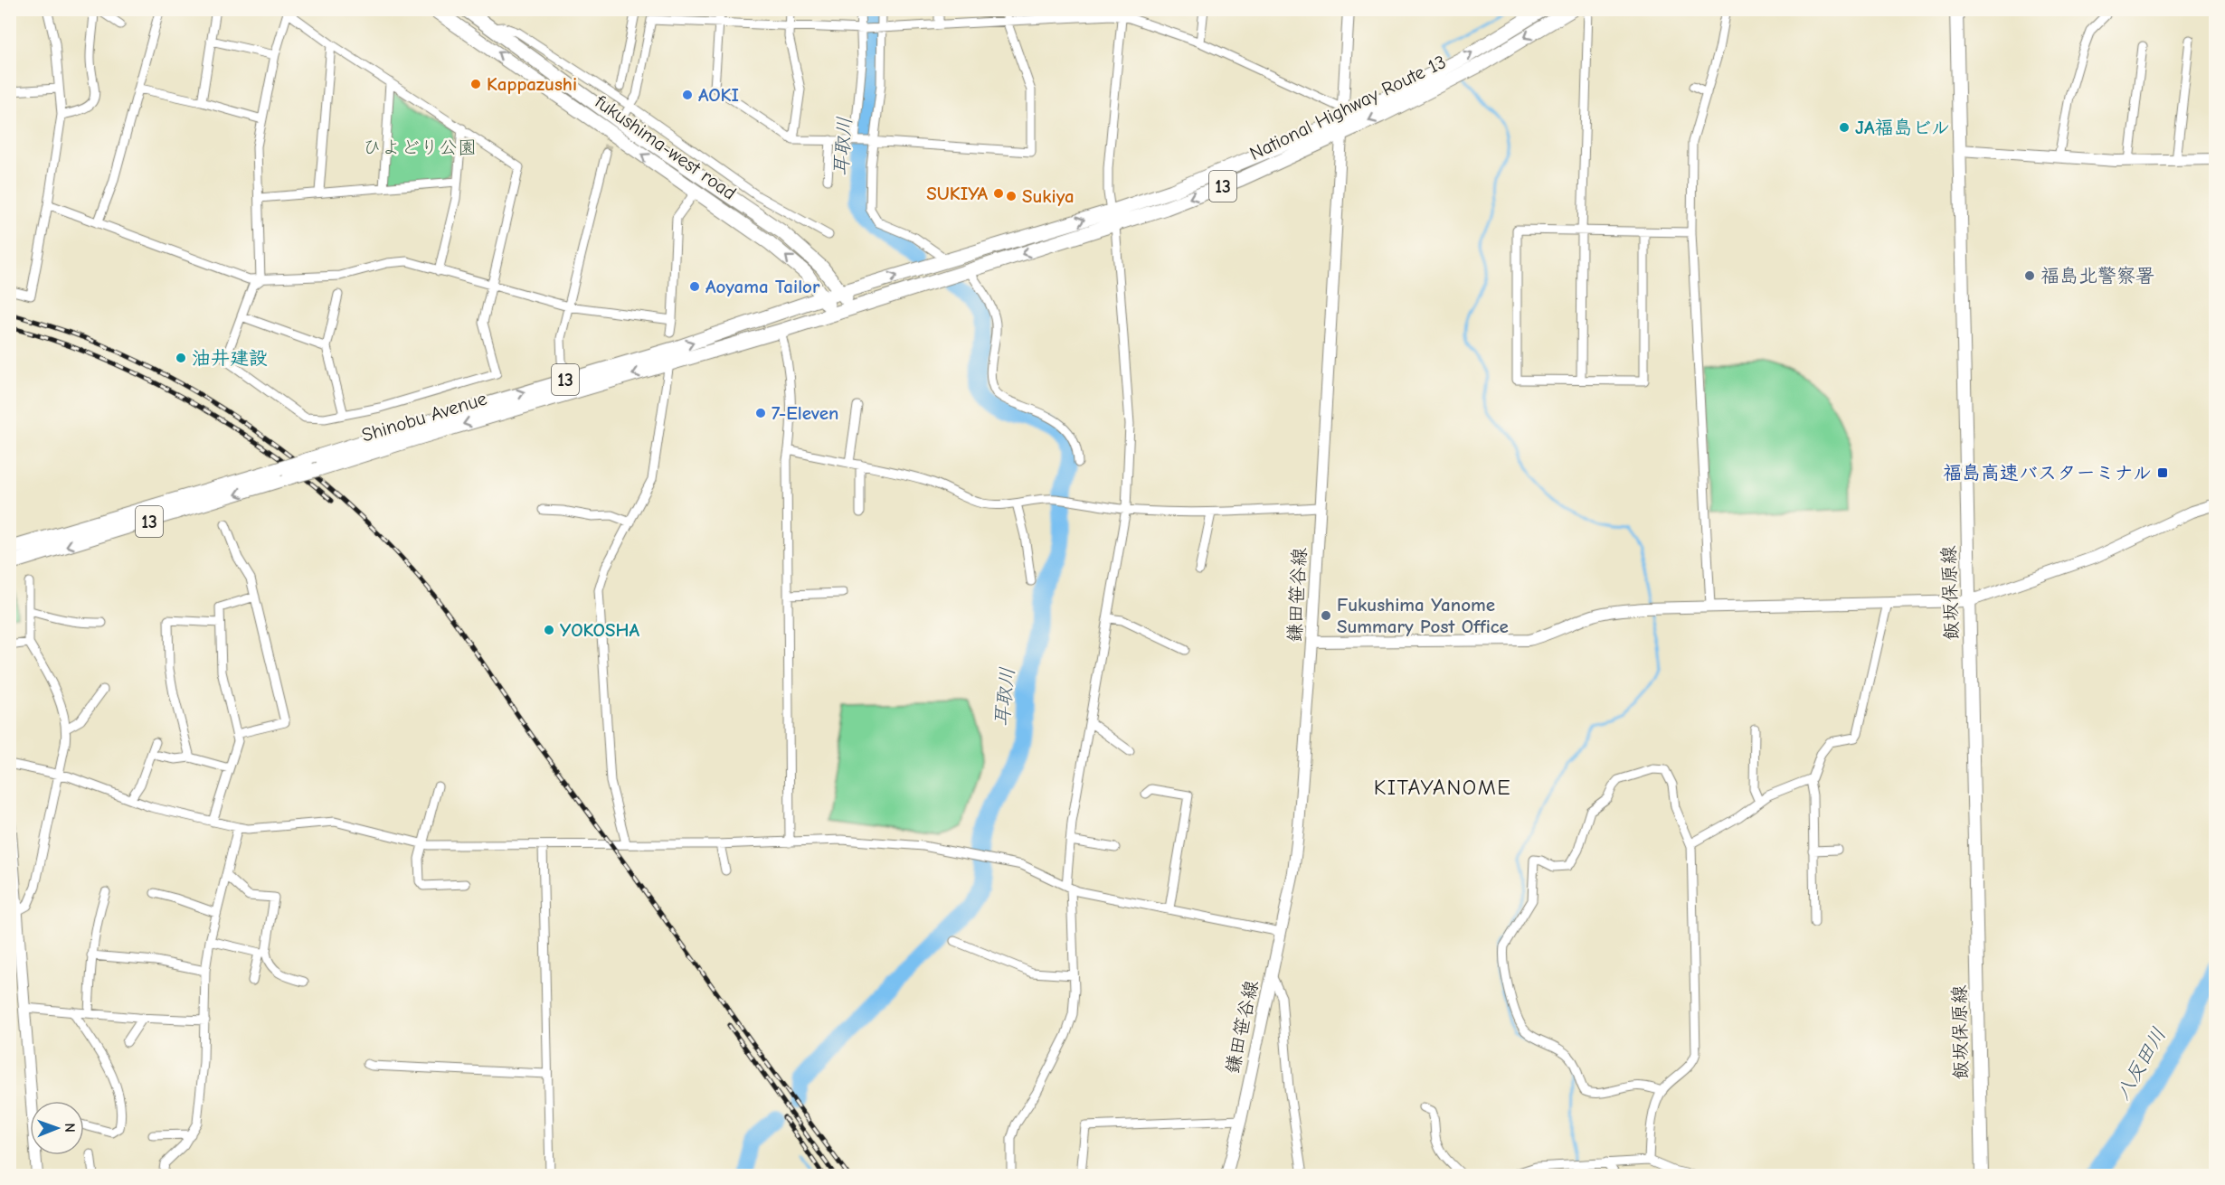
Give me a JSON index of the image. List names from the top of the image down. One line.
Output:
{"streets":{"highway":["National Highway Route 13","fukushima-west road","13","Shinobu Avenue"],"main road":["飯坂保原線"],"street":["鎌田笹谷線"]},"crossings":[["National Highway Route 13","fukushima-west road"],["National Highway Route 13","Shinobu Avenue"],["National Highway Route 13","鎌田笹谷線"],["fukushima-west road","Shinobu Avenue"]],"districts":["KITAYANOME"],"water":["耳取川","八反田川"],"parks":["ひよどり公園"],"places":{"other":["Kappazushi","AOKI","JA福島ビル","SUKIYA","Sukiya","福島北警察署","Aoyama Tailor","油井建設","7-Eleven","Fukushima Yanome Summary Post Office","YOKOSHA"],"transit":["福島高速バスターミナル"]},"north":"right"}
